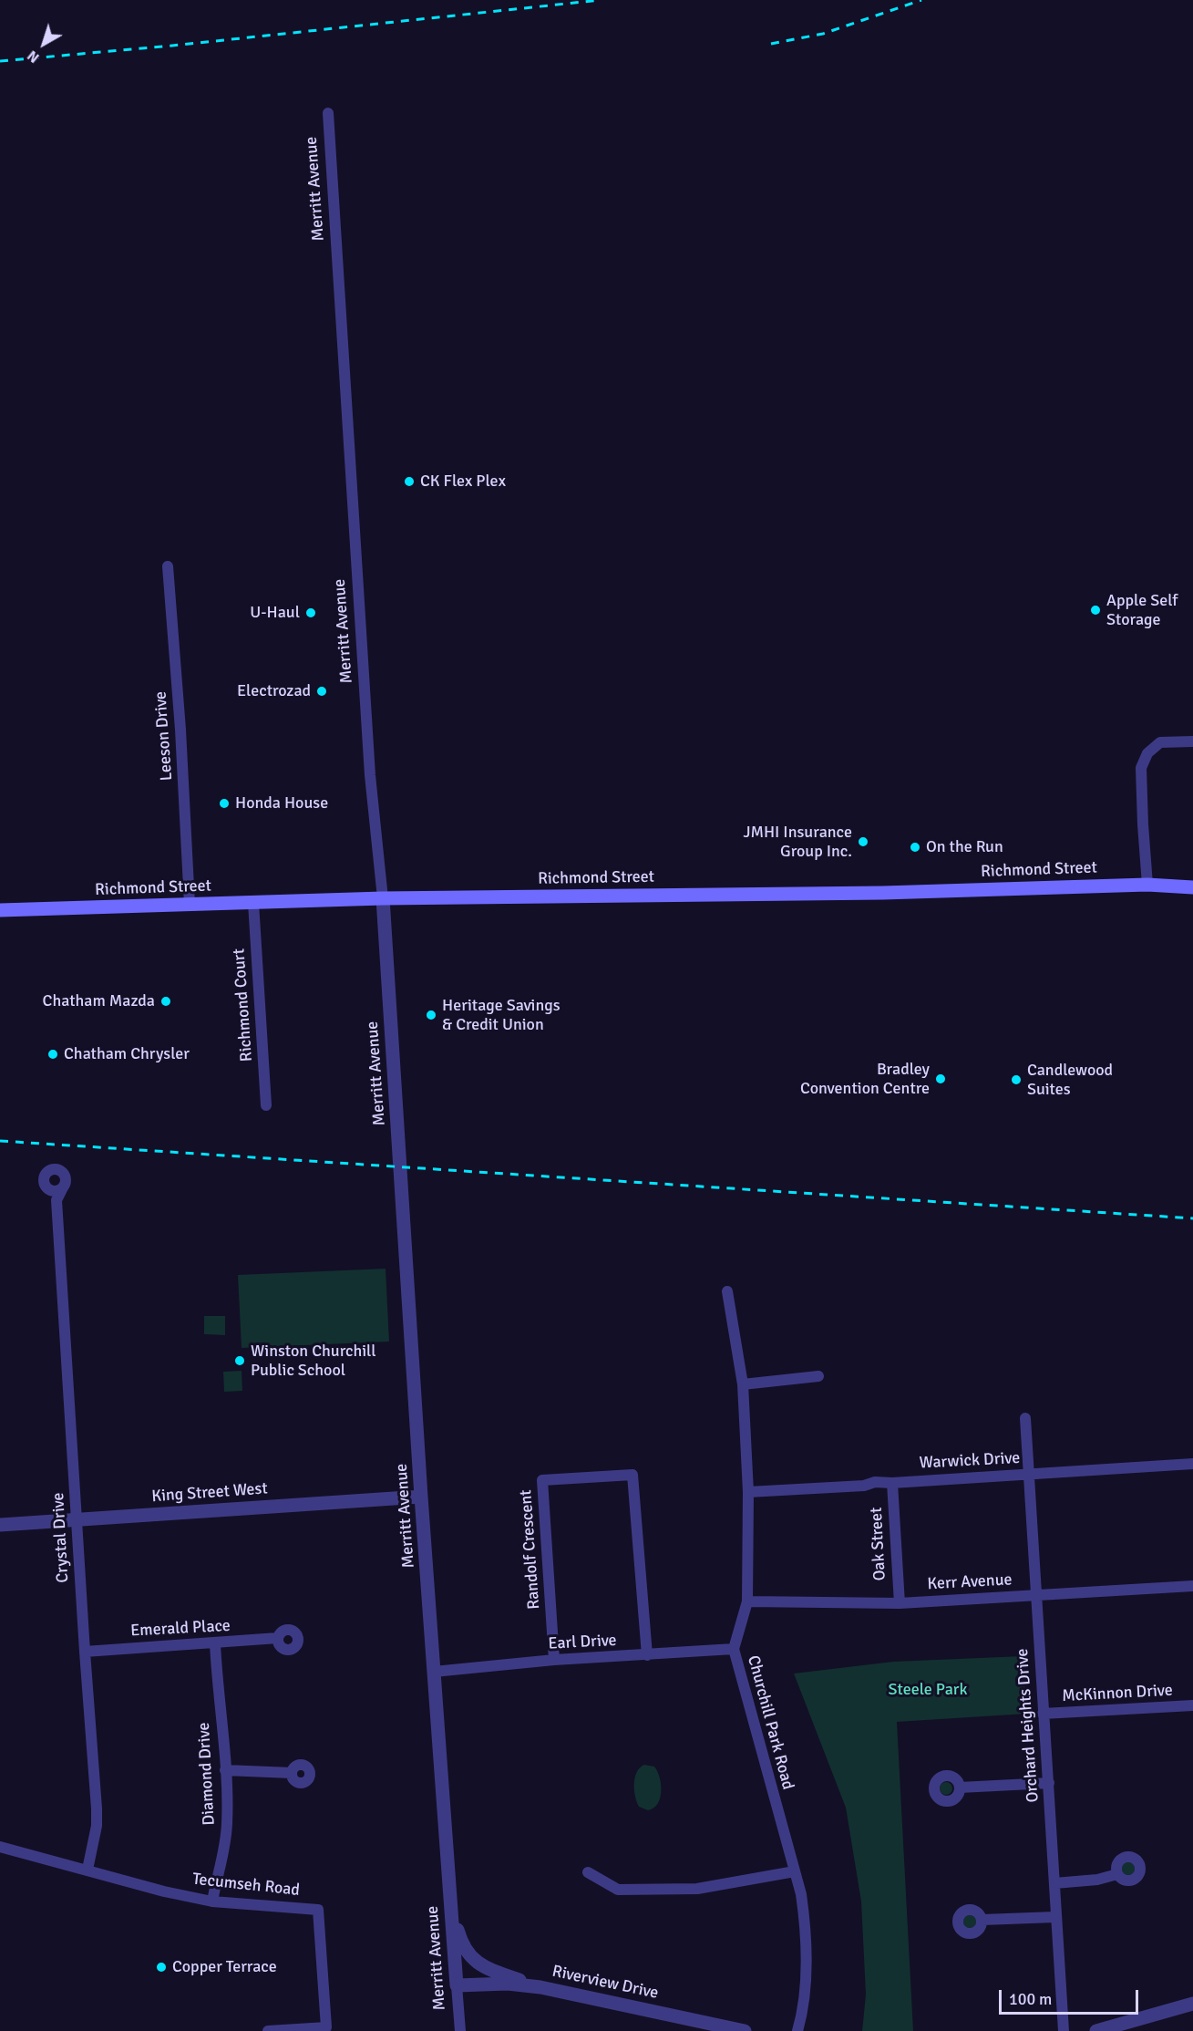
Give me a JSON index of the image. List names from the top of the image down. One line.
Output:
{"streets":{"main road":["Richmond Street"],"street":["Merritt Avenue","Leeson Drive","Richmond Court","Warwick Drive","King Street West","Crystal Drive","Oak Street","Randolf Crescent","Kerr Avenue","Emerald Place","Earl Drive","McKinnon Drive","Churchill Park Road","Orchard Heights Drive","Diamond Drive","Tecumseh Road","Riverview Drive"]},"crossings":[["Merritt Avenue","Richmond Street"],["Merritt Avenue","King Street West"],["Merritt Avenue","Earl Drive"],["Merritt Avenue","Riverview Drive"],["Leeson Drive","Richmond Street"],["Richmond Street","Richmond Court"],["Warwick Drive","Oak Street"],["Warwick Drive","Churchill Park Road"],["Warwick Drive","Orchard Heights Drive"],["King Street West","Crystal Drive"],["Crystal Drive","Emerald Place"],["Crystal Drive","Tecumseh Road"],["Oak Street","Kerr Avenue"],["Randolf Crescent","Earl Drive"],["Kerr Avenue","Churchill Park Road"],["Kerr Avenue","Orchard Heights Drive"],["Emerald Place","Diamond Drive"],["Earl Drive","Churchill Park Road"],["McKinnon Drive","Orchard Heights Drive"],["Diamond Drive","Tecumseh Road"]],"parks":["Steele Park"],"places":["CK Flex Plex","Apple Self Storage","U-Haul","Electrozad","Honda House","JMHI Insurance Group Inc.","On the Run","Chatham Mazda","Heritage Savings & Credit Union","Chatham Chrysler","Bradley Convention Centre","Candlewood Suites","Winston Churchill Public School","Copper Terrace"],"scale_bar":"100 m","north":"bottom left"}
